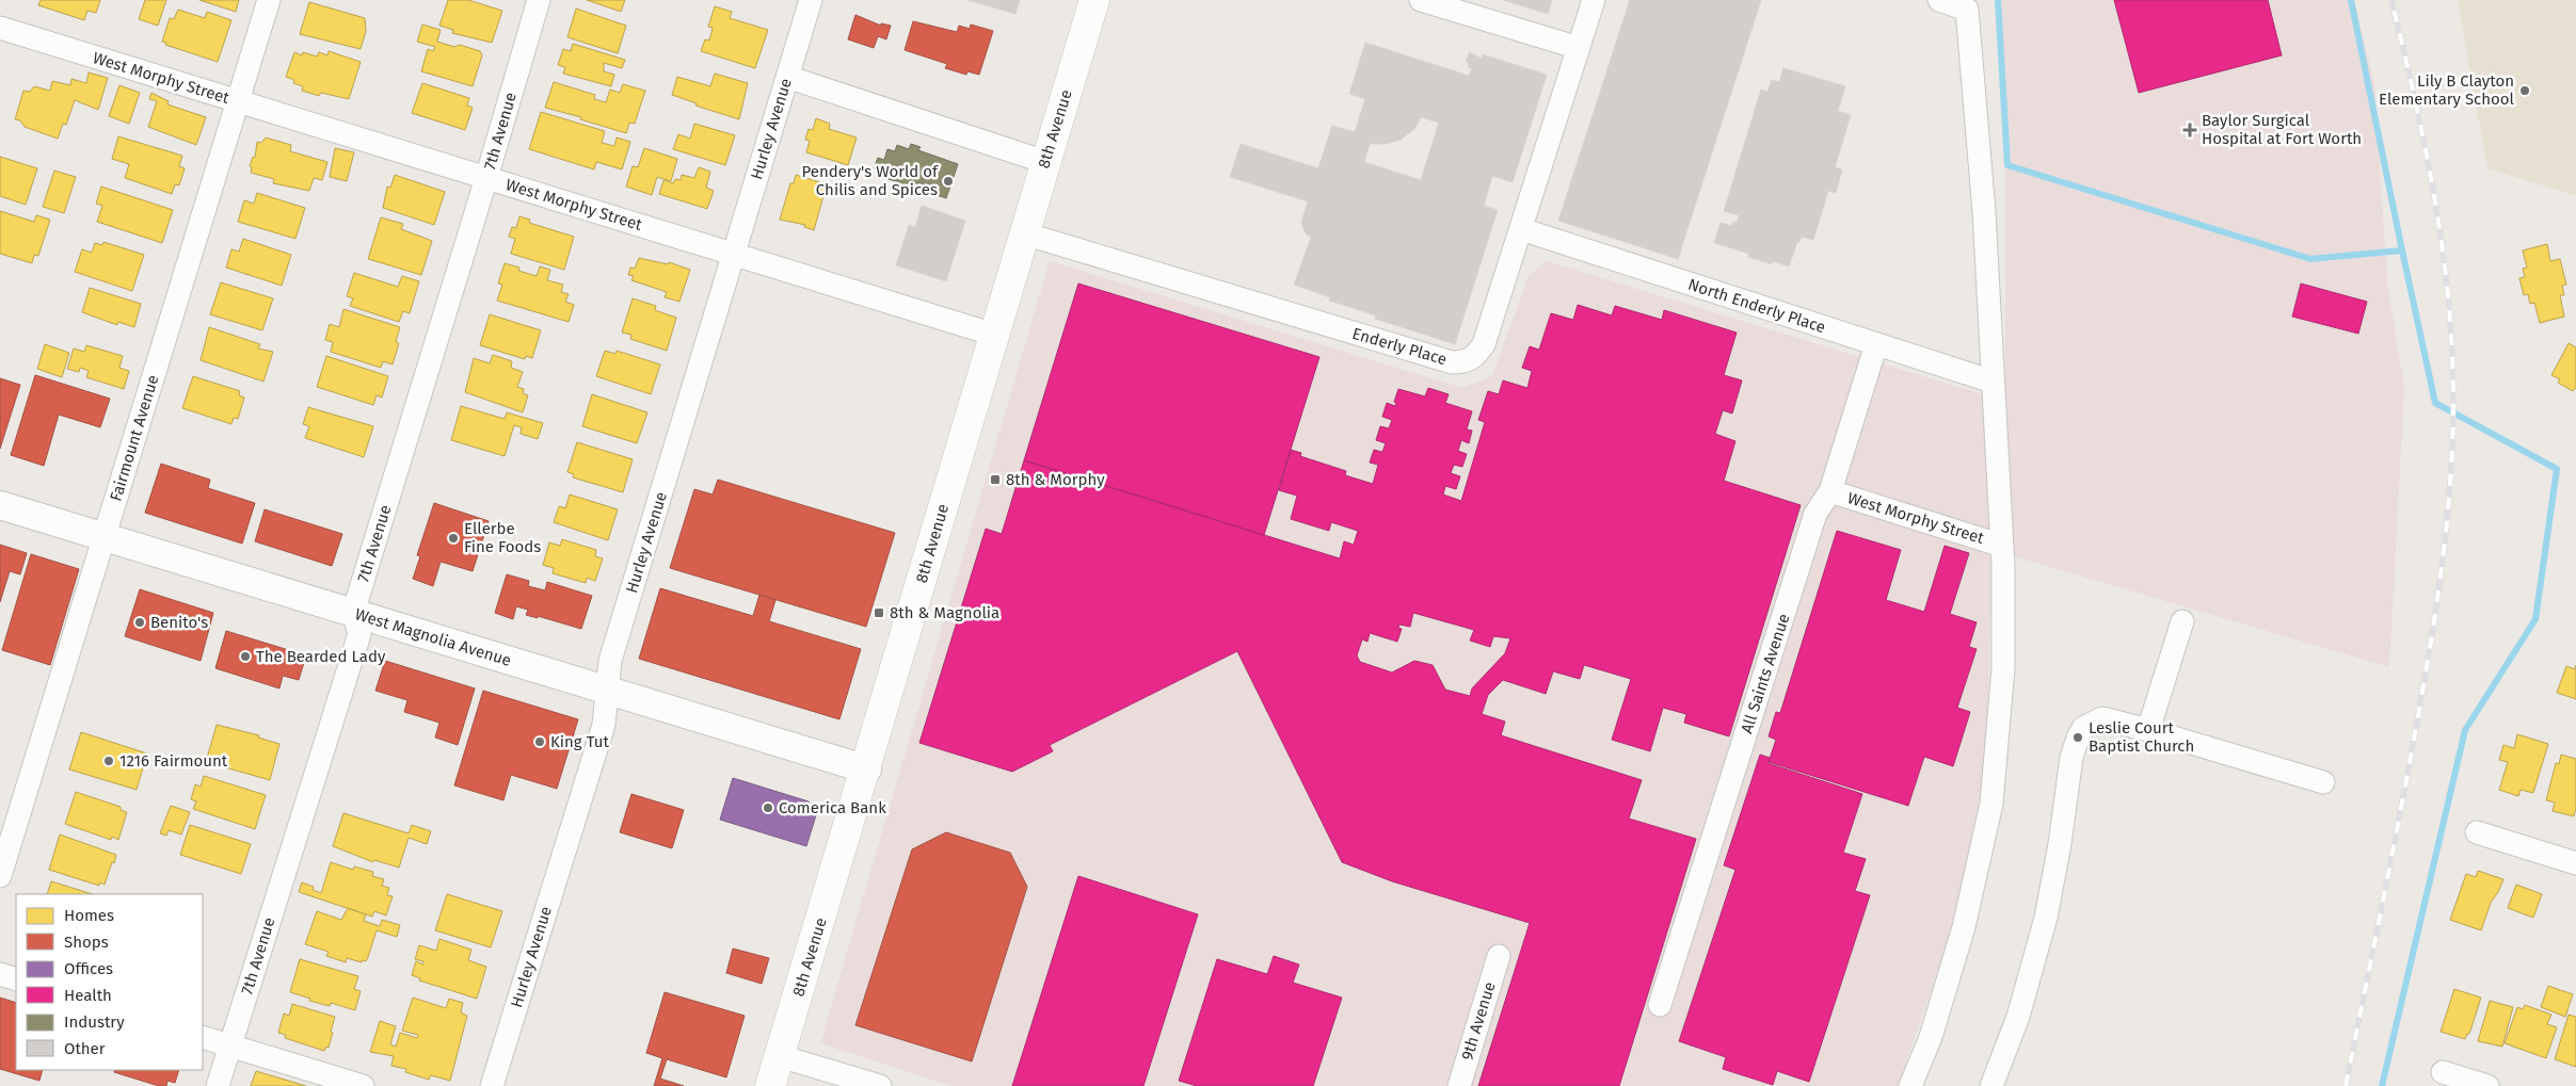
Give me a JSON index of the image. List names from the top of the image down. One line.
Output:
{"streets":{"main road":["8th Avenue"],"street":["West Morphy Street","Hurley Avenue","7th Avenue","North Enderly Place","Enderly Place","Fairmount Avenue","West Magnolia Avenue","All Saints Avenue","9th Avenue"]},"crossings":[["West Morphy Street","Hurley Avenue"],["West Morphy Street","8th Avenue"],["West Morphy Street","7th Avenue"],["West Morphy Street","Fairmount Avenue"],["West Morphy Street","All Saints Avenue"],["Hurley Avenue","West Magnolia Avenue"],["8th Avenue","Enderly Place"],["8th Avenue","West Magnolia Avenue"],["7th Avenue","West Magnolia Avenue"],["North Enderly Place","Enderly Place"],["North Enderly Place","All Saints Avenue"],["Fairmount Avenue","West Magnolia Avenue"]],"places":{"other":["Lily B Clayton Elementary School","Pendery's World of Chilis and Spices","Ellerbe Fine Foods","Benito's","The Bearded Lady","Leslie Court Baptist Church","King Tut","1216 Fairmount","Comerica Bank"],"health":["Baylor Surgical Hospital at Fort Worth"],"transit":["8th & Morphy","8th & Magnolia"]},"legend":["Homes","Shops","Offices","Health","Industry","Other"]}
